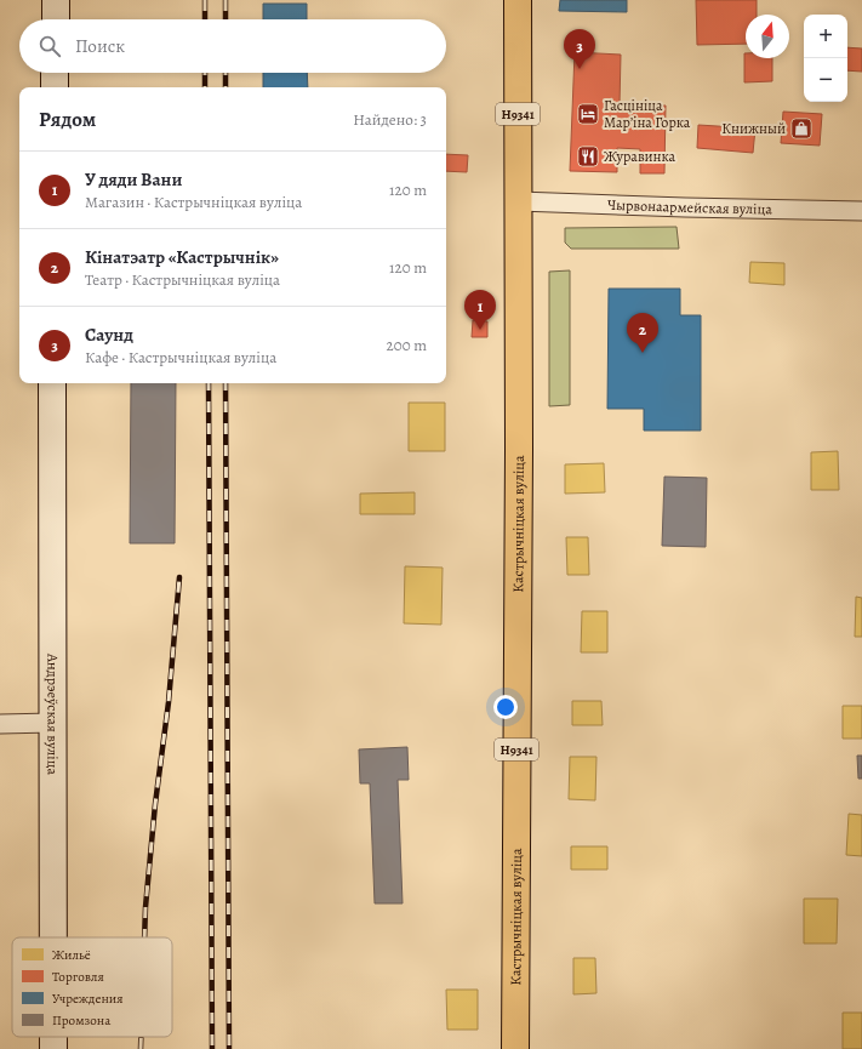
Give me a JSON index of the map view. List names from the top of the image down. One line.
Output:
{"streets":{"main road":["Н9341","Кастрычніцкая вуліца","Андрэеўская вуліца"],"street":["Чырвонаармейская вуліца"]},"crossings":[["Чырвонаармейская вуліца","Кастрычніцкая вуліца"]],"places":{"hotel":["Гасцініца Марʼіна Горка"],"shop":["Книжный"],"restaurant":["Журавинка"]},"legend":["Жильё","Торговля","Учреждения","Промзона"],"north":"top","page":{"map_buttons":["+","−"],"search":"Поиск","pins":["3","1","2"],"heading":["Рядом","Найдено: 3"],"list":[{"mark":"1","name":"У дяди Вани","note":"Магазин · Кастрычніцкая вуліца","value":"120 m"},{"mark":"2","name":"Кінатэатр «Кастрычнік»","note":"Театр · Кастрычніцкая вуліца","value":"120 m"},{"mark":"3","name":"Саунд","note":"Кафе · Кастрычніцкая вуліца","value":"200 m"}]}}
